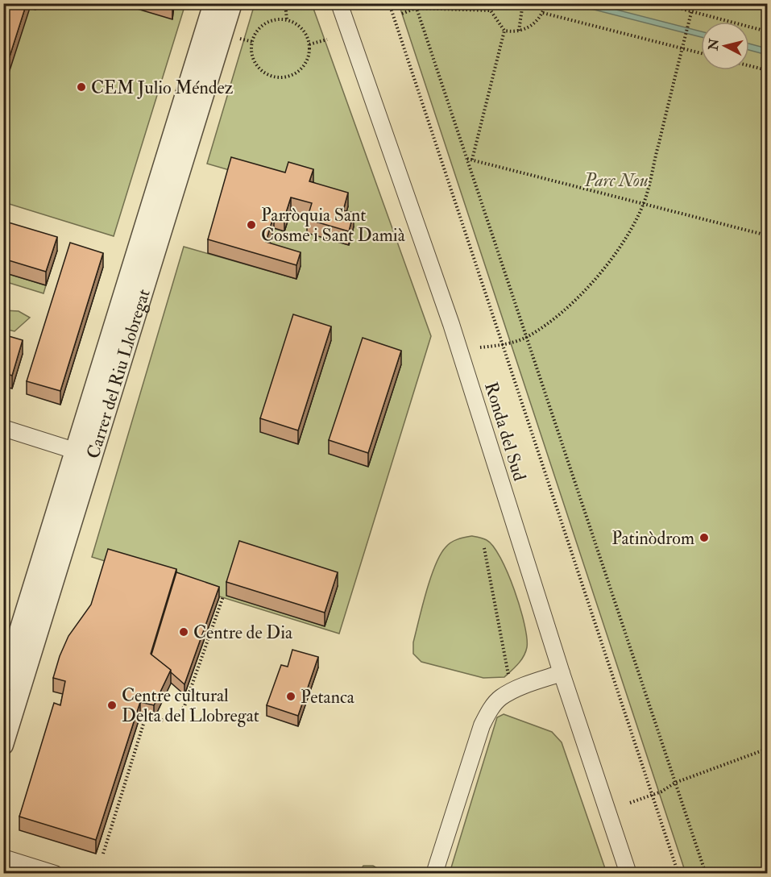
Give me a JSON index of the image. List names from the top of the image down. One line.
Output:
{"streets":{"street":["Carrer del Riu Llobregat","Ronda del Sud"]},"parks":["Parc Nou"],"places":["CEM Julio Méndez","Parròquia Sant Cosme i Sant Damià","Patinòdrom","Centre de Dia","Petanca","Centre cultural Delta del Llobregat"],"north":"left"}
